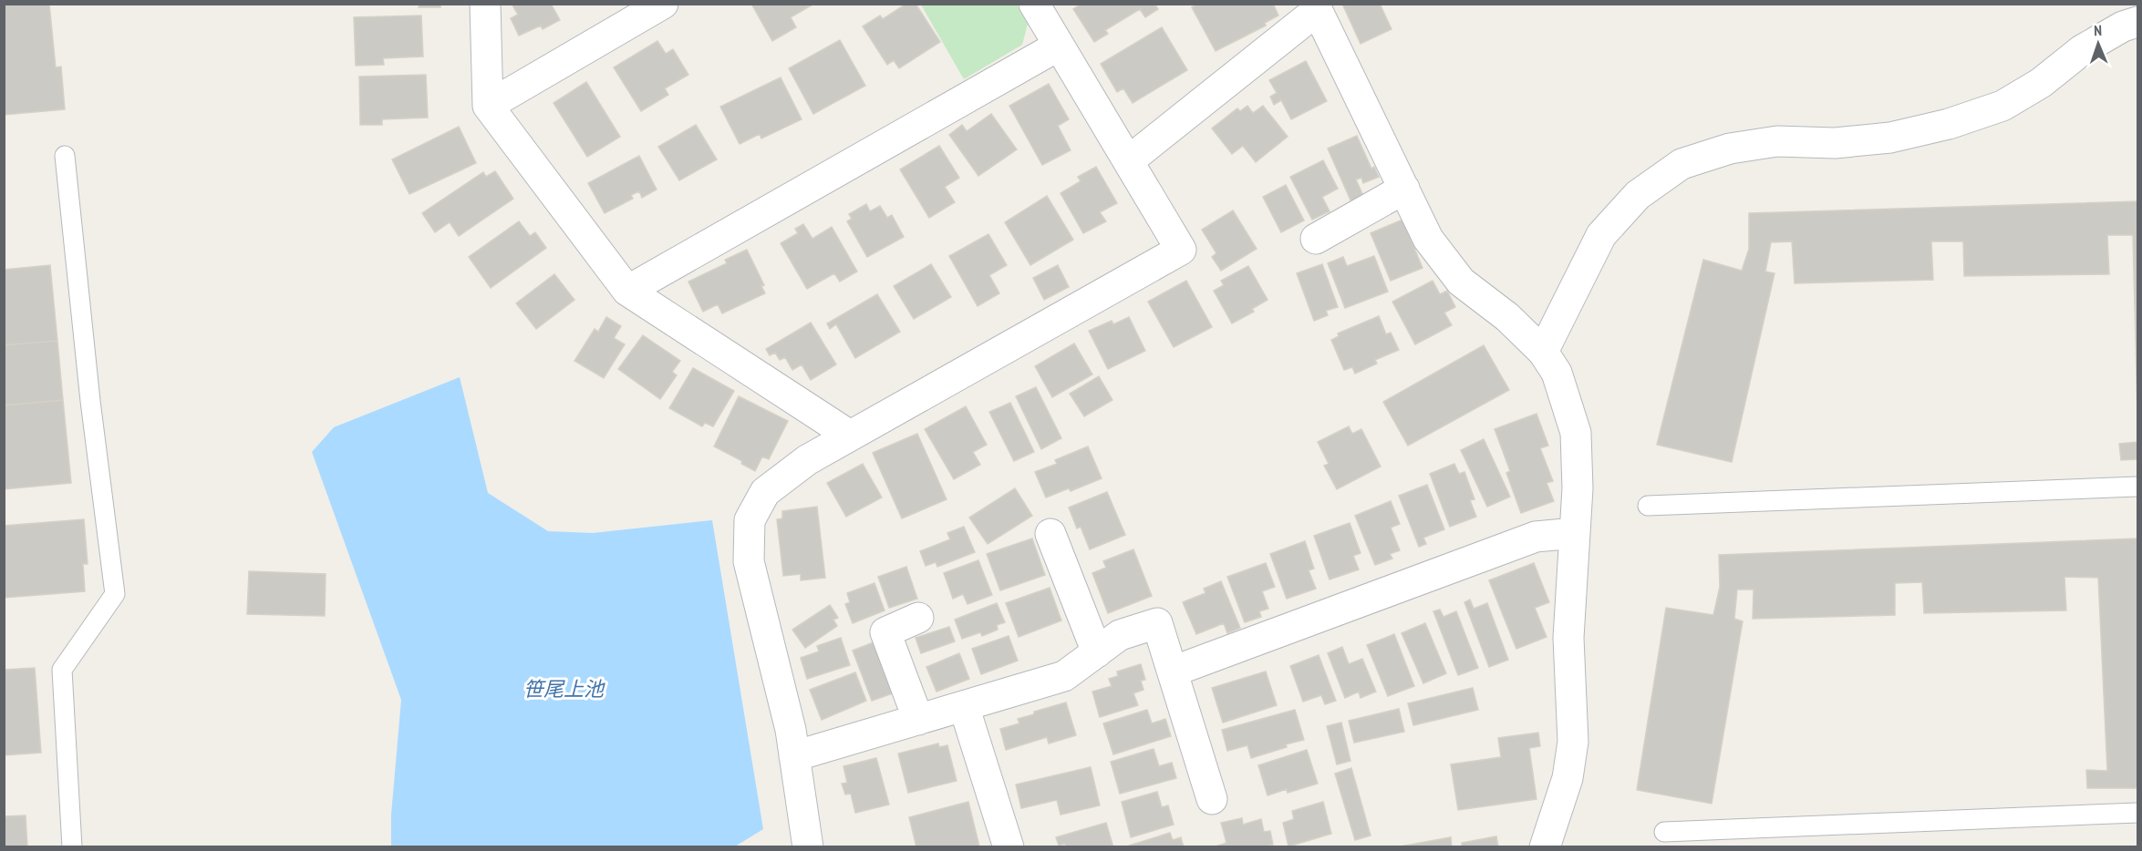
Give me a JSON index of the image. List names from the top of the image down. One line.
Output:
{"water":["笹尾上池"],"north":"top"}
